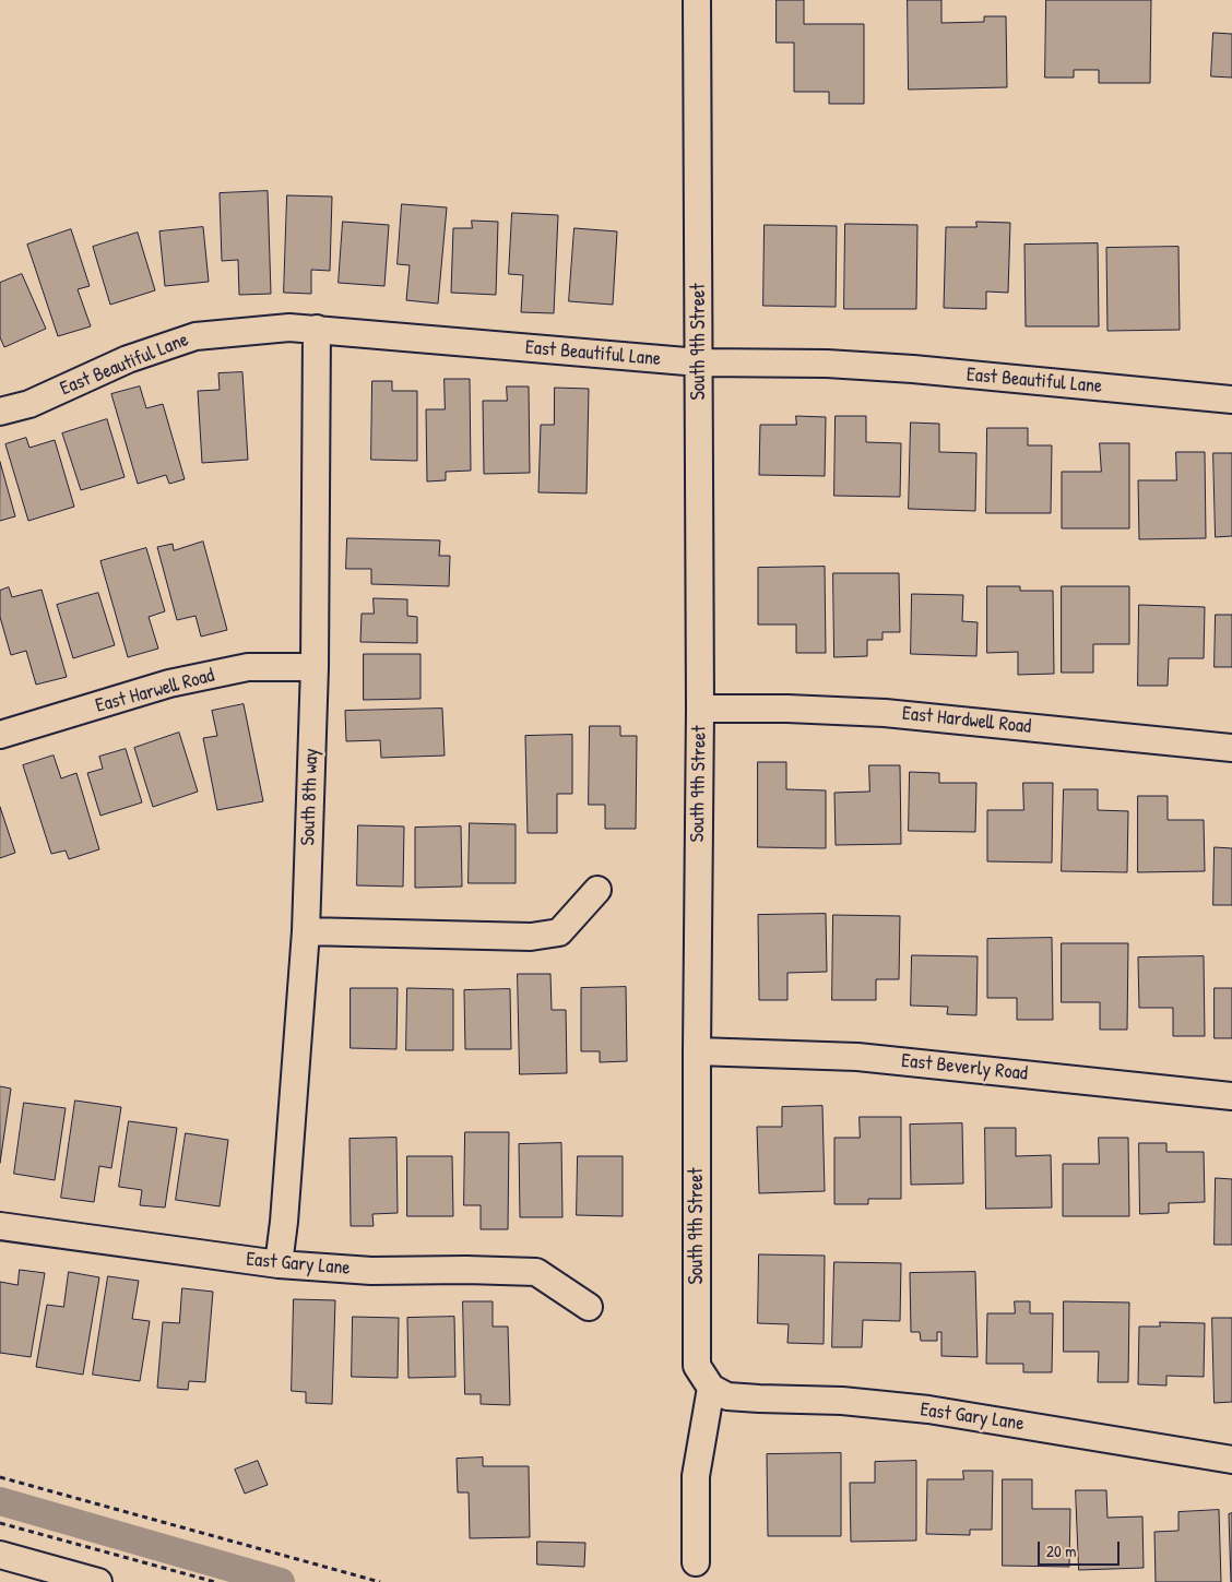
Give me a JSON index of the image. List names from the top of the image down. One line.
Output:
{"streets":{"street":["South 9th Street","East Beautiful Lane","East Harwell Road","East Hardwell Road","South 8th way","East Beverly Road","East Gary Lane"]},"crossings":[["South 9th Street","East Beautiful Lane"],["South 9th Street","East Hardwell Road"],["South 9th Street","East Beverly Road"],["South 9th Street","East Gary Lane"],["East Beautiful Lane","South 8th way"],["East Harwell Road","South 8th way"],["South 8th way","East Gary Lane"]],"scale_bar":"20 m"}
